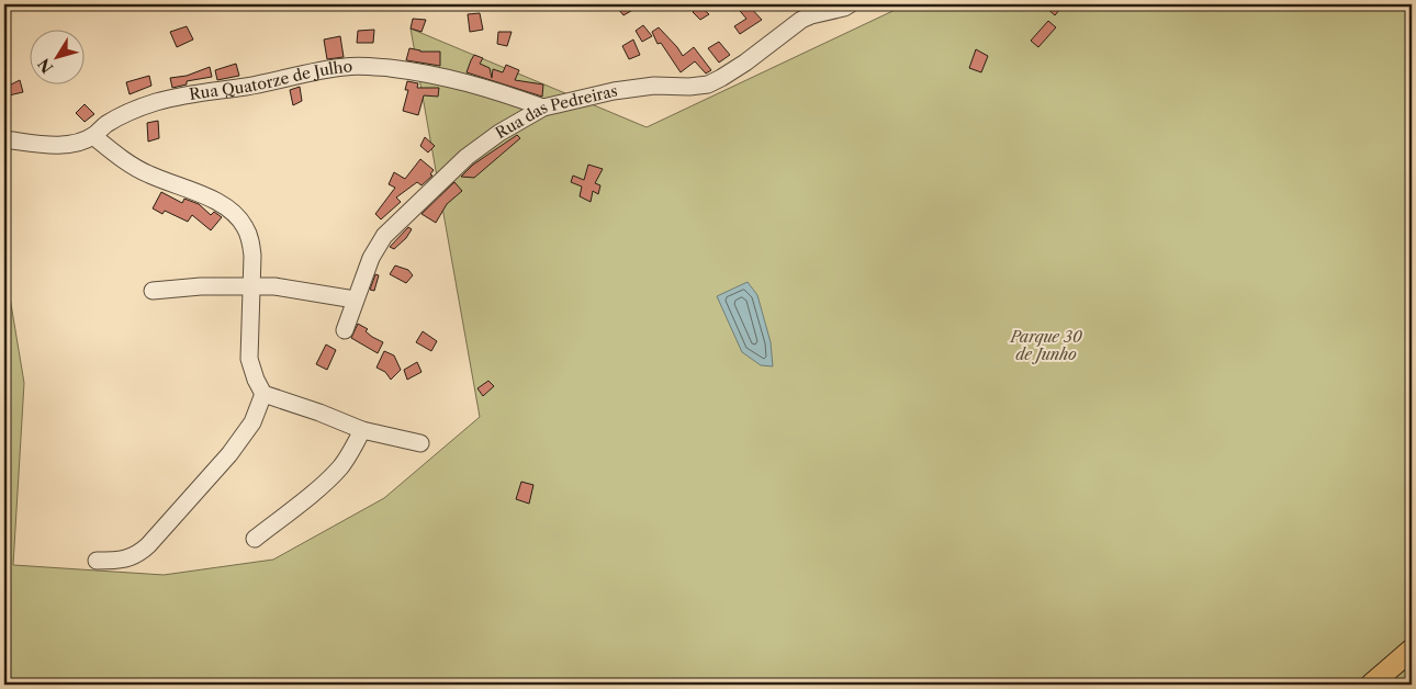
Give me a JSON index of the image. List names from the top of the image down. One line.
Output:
{"streets":{"street":["Rua Quatorze de Julho","Rua das Pedreiras"]},"crossings":[["Rua Quatorze de Julho","Rua das Pedreiras"]],"parks":["Parque 30 de Junho"],"north":"bottom left"}
